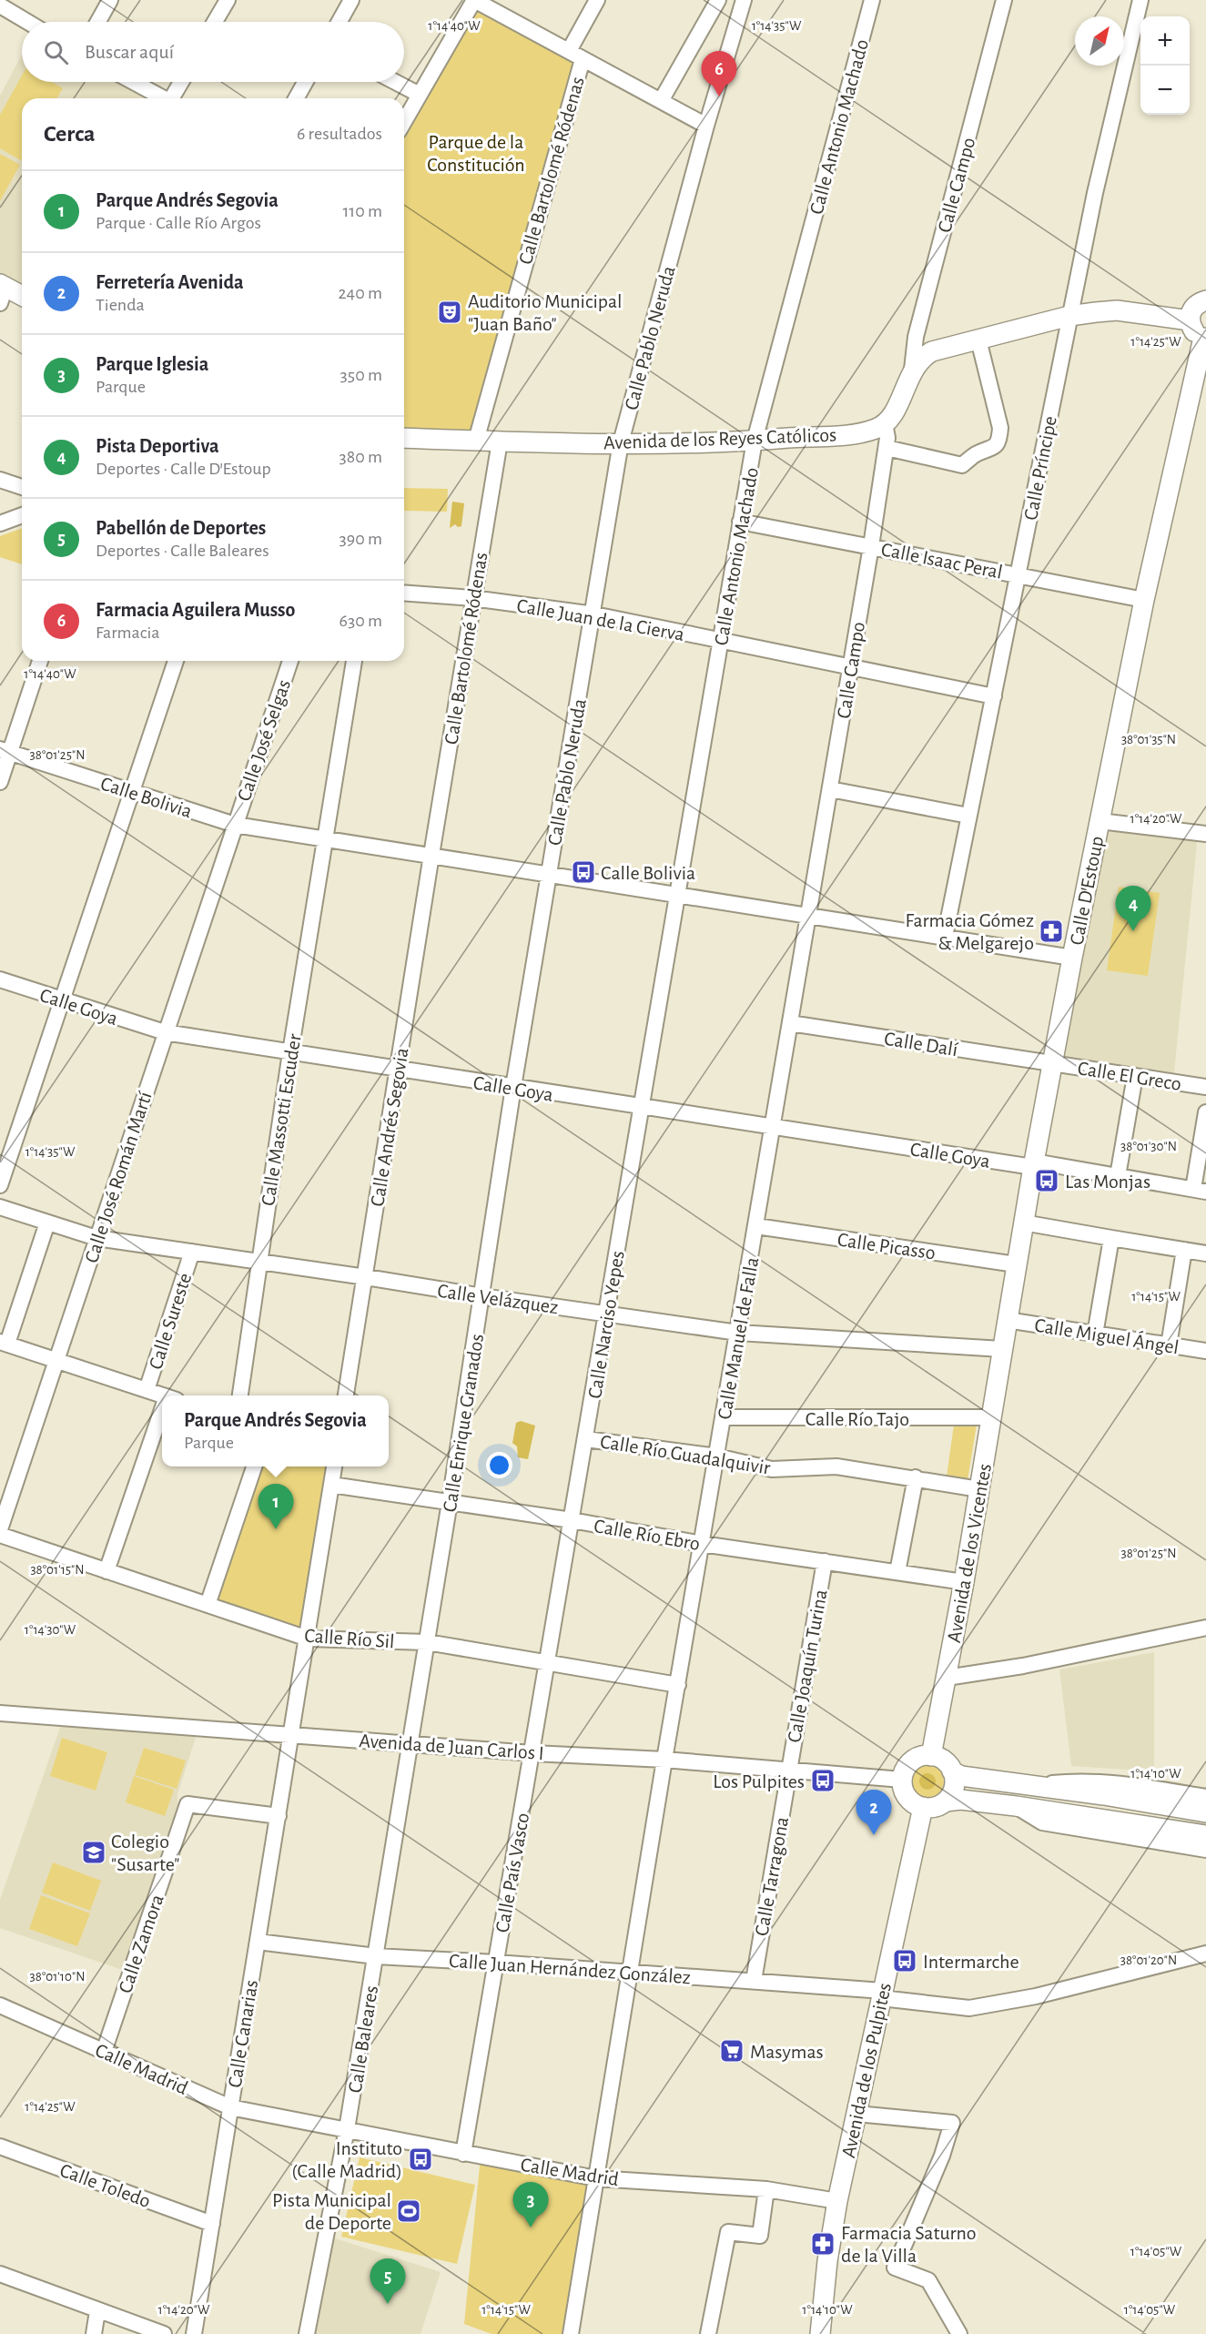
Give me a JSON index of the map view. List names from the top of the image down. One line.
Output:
{"streets":{"main road":["Avenida de los Reyes Católicos","Calle D'Estoup","Avenida de los Vicentes","Avenida de los Pulpites"],"street":["Calle Antonio Machado","Calle Bartolomé Ródenas","Calle Campo","Calle Pablo Neruda","Calle Príncipe","Calle Isaac Peral","Calle Juan de la Cierva","Calle José Selgas","Calle Bolivia","Calle Goya","Calle Dalí","Calle El Greco","Calle Massotti Escuder","Calle Andrés Segovia","Calle José Román Martí","Calle Picasso","Calle Velázquez","Calle Sureste","Calle Narciso Yepes","Calle Miguel Ángel","Calle Manuel de Falla","Calle Río Tajo","Calle Enrique Granados","Calle Río Guadalquivir","Calle Río Ebro","Calle Río Sil","Calle Joaquín Turina","Avenida de Juan Carlos I","Calle País Vasco","Calle Tarragona","Calle Zamora","Calle Juan Hernández González","Calle Canarias","Calle Baleares","Calle Madrid","Calle Toledo"]},"crossings":[["Calle Antonio Machado","Avenida de los Reyes Católicos"],["Calle Antonio Machado","Calle Isaac Peral"],["Calle Antonio Machado","Calle Juan de la Cierva"],["Calle Antonio Machado","Calle Bolivia"],["Calle Antonio Machado","Calle Narciso Yepes"],["Calle Bartolomé Ródenas","Avenida de los Reyes Católicos"],["Calle Bartolomé Ródenas","Calle Juan de la Cierva"],["Calle Bartolomé Ródenas","Calle Bolivia"],["Calle Bartolomé Ródenas","Calle Andrés Segovia"],["Calle Campo","Avenida de los Reyes Católicos"],["Calle Campo","Calle Isaac Peral"],["Calle Campo","Calle Juan de la Cierva"],["Calle Campo","Calle Bolivia"],["Calle Campo","Calle Manuel de Falla"],["Calle Pablo Neruda","Avenida de los Reyes Católicos"],["Calle Pablo Neruda","Calle Juan de la Cierva"],["Calle Pablo Neruda","Calle Bolivia"],["Calle Pablo Neruda","Calle Enrique Granados"],["Calle Príncipe","Calle Isaac Peral"],["Calle Príncipe","Calle Juan de la Cierva"],["Calle Príncipe","Calle Bolivia"],["Calle Isaac Peral","Calle D'Estoup"],["Calle José Selgas","Calle Bolivia"],["Calle José Selgas","Calle José Román Martí"],["Calle Bolivia","Calle D'Estoup"],["Calle Bolivia","Calle Massotti Escuder"],["Calle Bolivia","Calle Andrés Segovia"],["Calle Bolivia","Calle José Román Martí"],["Calle Bolivia","Calle Narciso Yepes"],["Calle Bolivia","Calle Manuel de Falla"],["Calle Bolivia","Calle Enrique Granados"],["Calle D'Estoup","Calle Goya"],["Calle D'Estoup","Calle Dalí"],["Calle D'Estoup","Calle El Greco"],["Calle D'Estoup","Calle Picasso"],["Calle D'Estoup","Calle Velázquez"],["Calle D'Estoup","Calle Miguel Ángel"],["Calle D'Estoup","Avenida de los Vicentes"],["Calle Goya","Calle Massotti Escuder"],["Calle Goya","Calle Andrés Segovia"],["Calle Goya","Calle José Román Martí"],["Calle Goya","Calle Narciso Yepes"],["Calle Goya","Calle Manuel de Falla"],["Calle Goya","Calle Enrique Granados"],["Calle Dalí","Calle El Greco"],["Calle Dalí","Calle Manuel de Falla"],["Calle Massotti Escuder","Calle Velázquez"],["Calle Andrés Segovia","Calle Velázquez"],["Calle José Román Martí","Calle Velázquez"],["Calle Picasso","Calle Manuel de Falla"],["Calle Velázquez","Calle Sureste"],["Calle Velázquez","Calle Narciso Yepes"],["Calle Velázquez","Calle Manuel de Falla"],["Calle Velázquez","Calle Enrique Granados"],["Calle Velázquez","Avenida de los Vicentes"],["Calle Narciso Yepes","Calle Río Guadalquivir"],["Calle Narciso Yepes","Calle Río Ebro"],["Calle Narciso Yepes","Calle Río Sil"],["Calle Narciso Yepes","Avenida de Juan Carlos I"],["Calle Narciso Yepes","Calle País Vasco"],["Calle Manuel de Falla","Calle Río Tajo"],["Calle Manuel de Falla","Calle Río Guadalquivir"],["Calle Manuel de Falla","Calle Río Ebro"],["Calle Manuel de Falla","Calle Río Sil"],["Calle Manuel de Falla","Avenida de Juan Carlos I"],["Calle Manuel de Falla","Calle Juan Hernández González"],["Calle Manuel de Falla","Calle Madrid"],["Calle Río Tajo","Avenida de los Vicentes"],["Calle Enrique Granados","Calle Río Ebro"],["Calle Enrique Granados","Calle Río Sil"],["Calle Enrique Granados","Avenida de Juan Carlos I"],["Calle Enrique Granados","Calle Baleares"],["Calle Río Guadalquivir","Avenida de los Vicentes"],["Calle Río Ebro","Avenida de los Vicentes"],["Calle Río Ebro","Calle Joaquín Turina"],["Avenida de los Vicentes","Avenida de Juan Carlos I"],["Avenida de los Vicentes","Avenida de los Pulpites"],["Calle Joaquín Turina","Avenida de Juan Carlos I"],["Calle Joaquín Turina","Calle Tarragona"],["Avenida de Juan Carlos I","Calle País Vasco"],["Avenida de Juan Carlos I","Calle Tarragona"],["Avenida de Juan Carlos I","Calle Canarias"],["Avenida de Juan Carlos I","Calle Baleares"],["Avenida de Juan Carlos I","Avenida de los Pulpites"],["Calle País Vasco","Calle Juan Hernández González"],["Calle País Vasco","Calle Madrid"],["Calle Tarragona","Calle Juan Hernández González"],["Calle Zamora","Calle Canarias"],["Calle Zamora","Calle Madrid"],["Calle Juan Hernández González","Calle Canarias"],["Calle Juan Hernández González","Calle Baleares"],["Calle Juan Hernández González","Avenida de los Pulpites"],["Calle Canarias","Calle Madrid"],["Calle Canarias","Calle Toledo"],["Calle Baleares","Calle Madrid"],["Calle Madrid","Avenida de los Pulpites"]],"parks":["Parque de la Constitución"],"places":{"theatre":["Auditorio Municipal \"Juan Baño\""],"bus stop":["Calle Bolivia","Las Monjas","Los Pulpites","Intermarche","Instituto (Calle Madrid)"],"pharmacy":["Farmacia Gómez & Melgarejo","Farmacia Saturno de la Villa"],"school or university":["Colegio \"Susarte\""],"supermarket":["Masymas"],"sports":["Pista Municipal de Deporte"]},"north":"top right","page":{"map_buttons":["+","−"],"search":"Buscar aquí","pins":["6","4","1","2","3","5"],"heading":["Cerca","6 resultados"],"list":[{"mark":"1","name":"Parque Andrés Segovia","note":"Parque · Calle Río Argos","value":"110 m"},{"mark":"2","name":"Ferretería Avenida","note":"Tienda","value":"240 m"},{"mark":"3","name":"Parque Iglesia","note":"Parque","value":"350 m"},{"mark":"4","name":"Pista Deportiva","note":"Deportes · Calle D'Estoup","value":"380 m"},{"mark":"5","name":"Pabellón de Deportes","note":"Deportes · Calle Baleares","value":"390 m"},{"mark":"6","name":"Farmacia Aguilera Musso","note":"Farmacia","value":"630 m"}],"popup":["Parque Andrés Segovia","Parque"]},"coordinates":["1°14'40\"W","1°14'35\"W","1°14'25\"W","38°01'35\"N","38°01'25\"N","1°14'20\"W","38°01'30\"N","1°14'15\"W","38°01'15\"N","1°14'30\"W","1°14'10\"W","38°01'20\"N","38°01'10\"N","1°14'05\"W"]}
